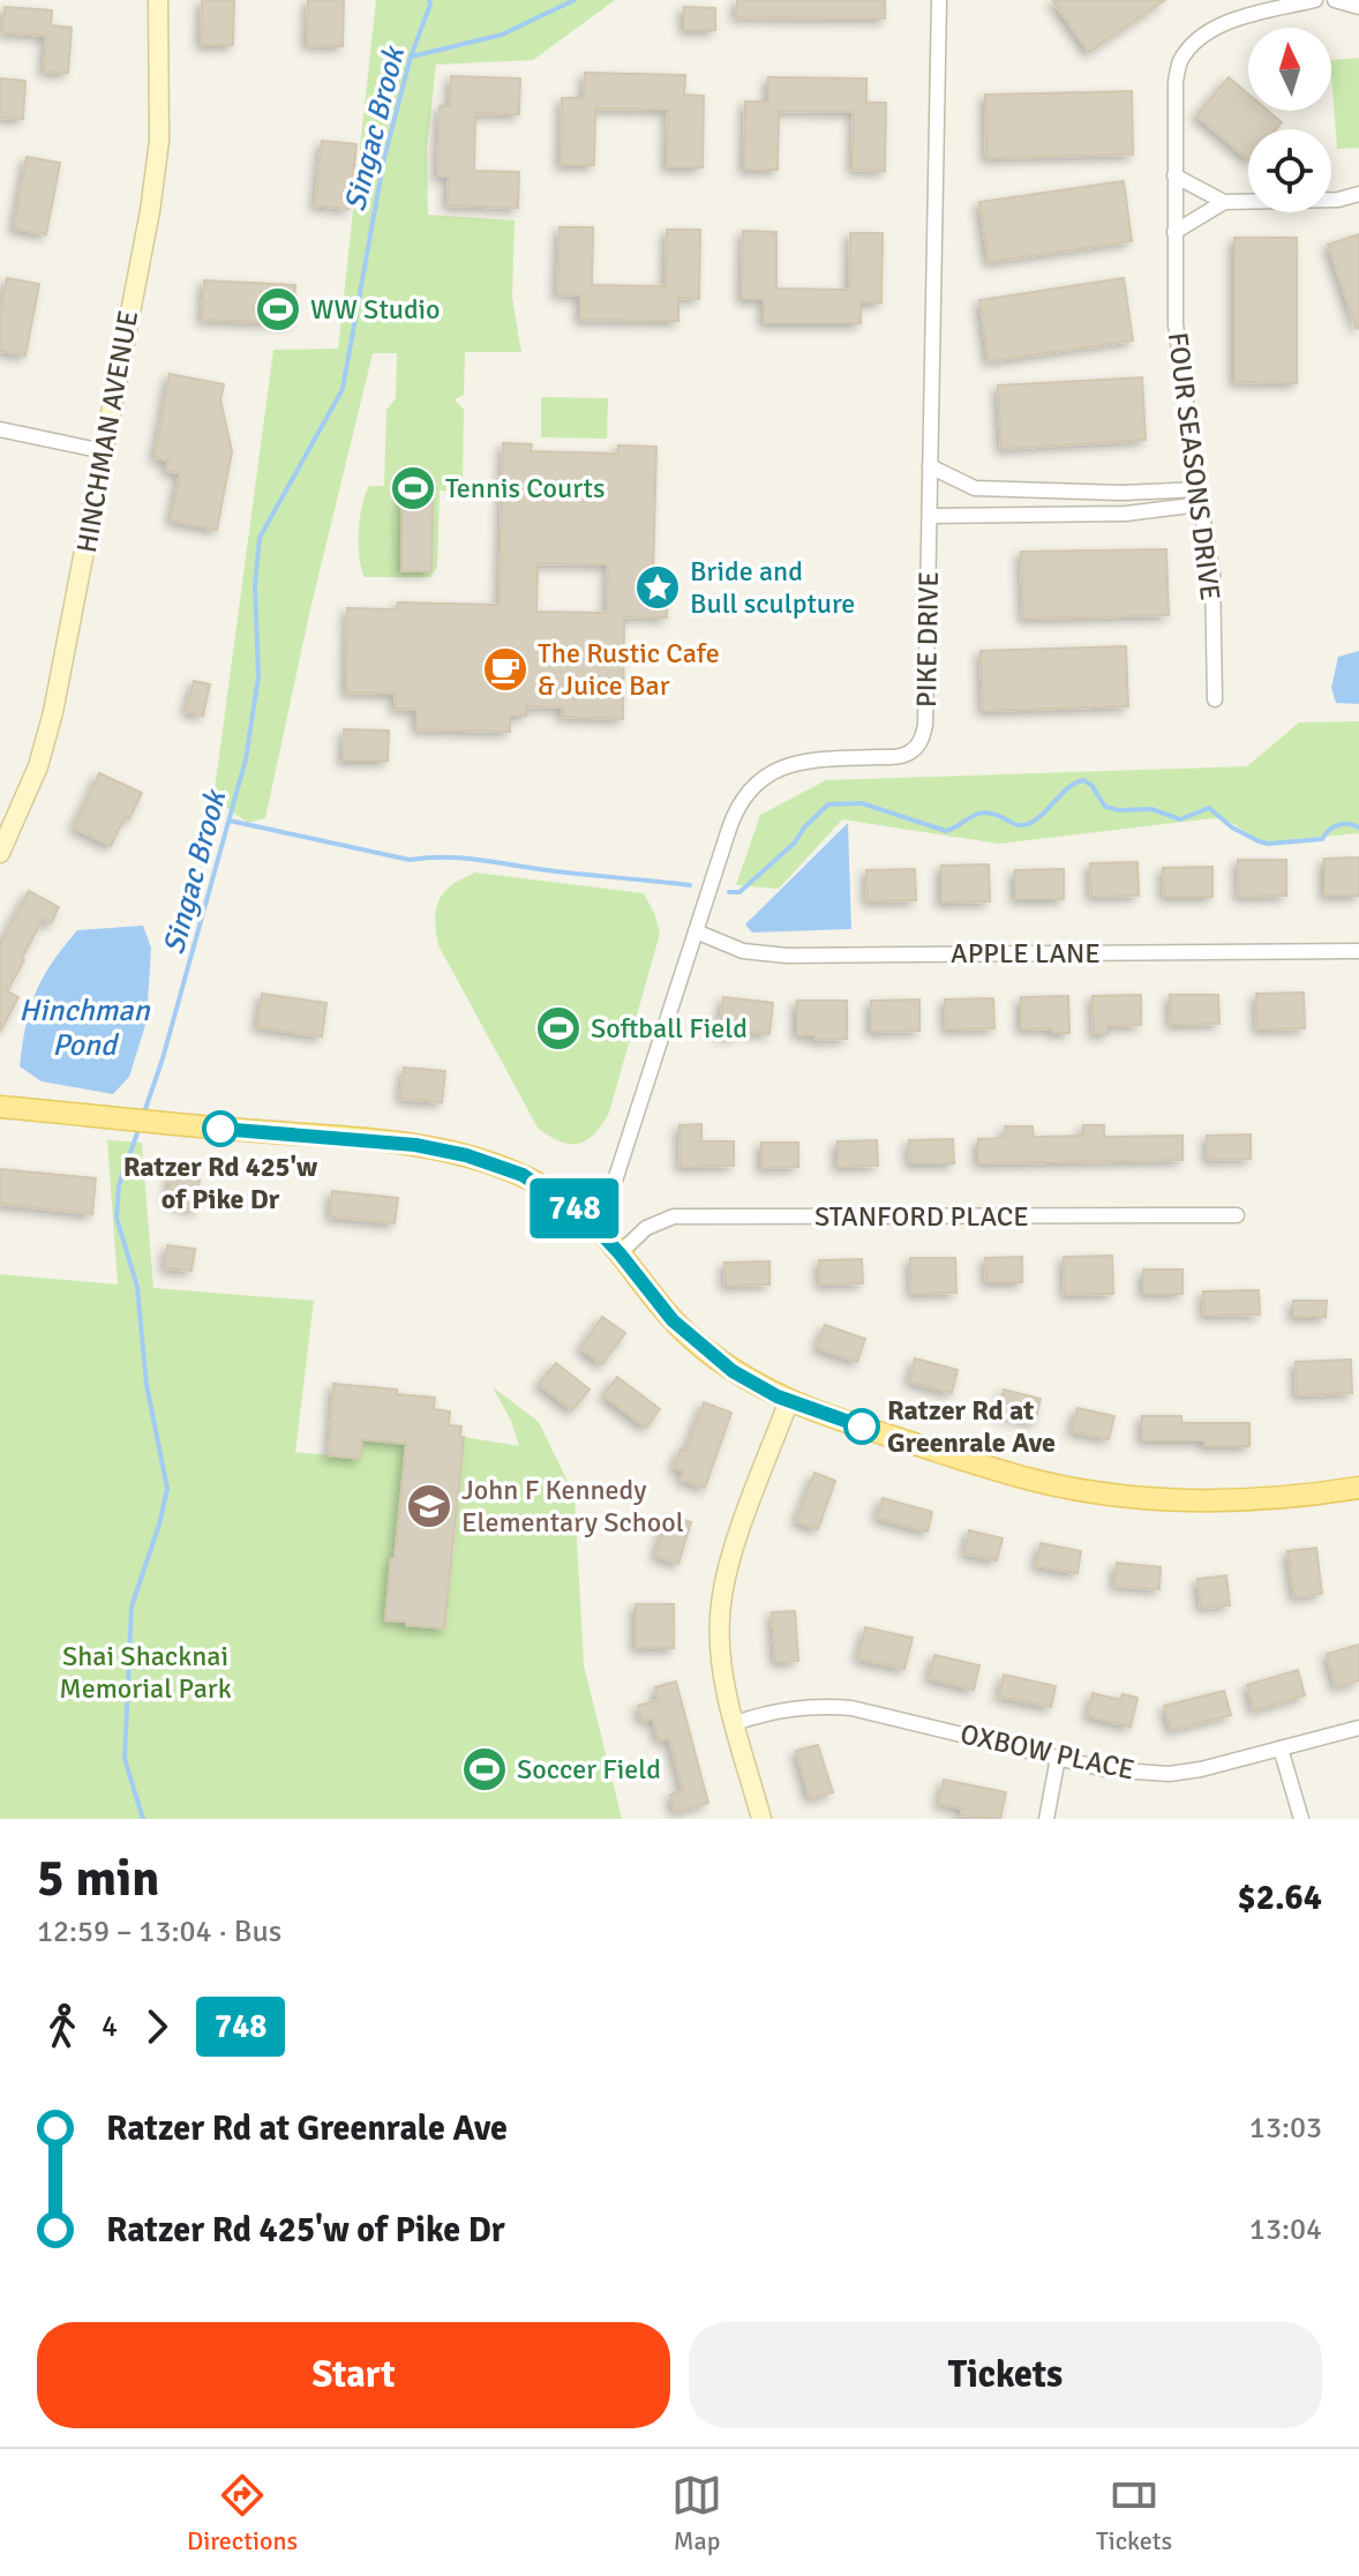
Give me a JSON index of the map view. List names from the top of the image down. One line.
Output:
{"streets":{"street":["HINCHMAN AVENUE","FOUR SEASONS DRIVE","PIKE DRIVE","APPLE LANE","STANFORD PLACE","OXBOW PLACE"]},"crossings":[["PIKE DRIVE","APPLE LANE"]],"water":["Singac Brook","Hinchman Pond"],"parks":["Shai Shacknai Memorial Park"],"places":{"sports":["WW Studio","Tennis Courts","Softball Field","Soccer Field"],"place":["Bride and Bull sculpture"],"cafe":["The Rustic Cafe & Juice Bar"],"other":["Ratzer Rd 425'w of Pike Dr","Ratzer Rd at Greenrale Ave"],"school or university":["John F Kennedy Elementary School"]},"lines":["bus line 748"],"north":"top","page":{"on_map":"748","heading":["5 min","12:59 – 13:04 · Bus","$2.64"],"legs":["4","748"],"list":[{"name":"Ratzer Rd at Greenrale Ave","value":"13:03"},{"name":"Ratzer Rd 425'w of Pike Dr","value":"13:04"}],"buttons":["Start","Tickets"],"tabs":["Directions","Map","Tickets"]}}
